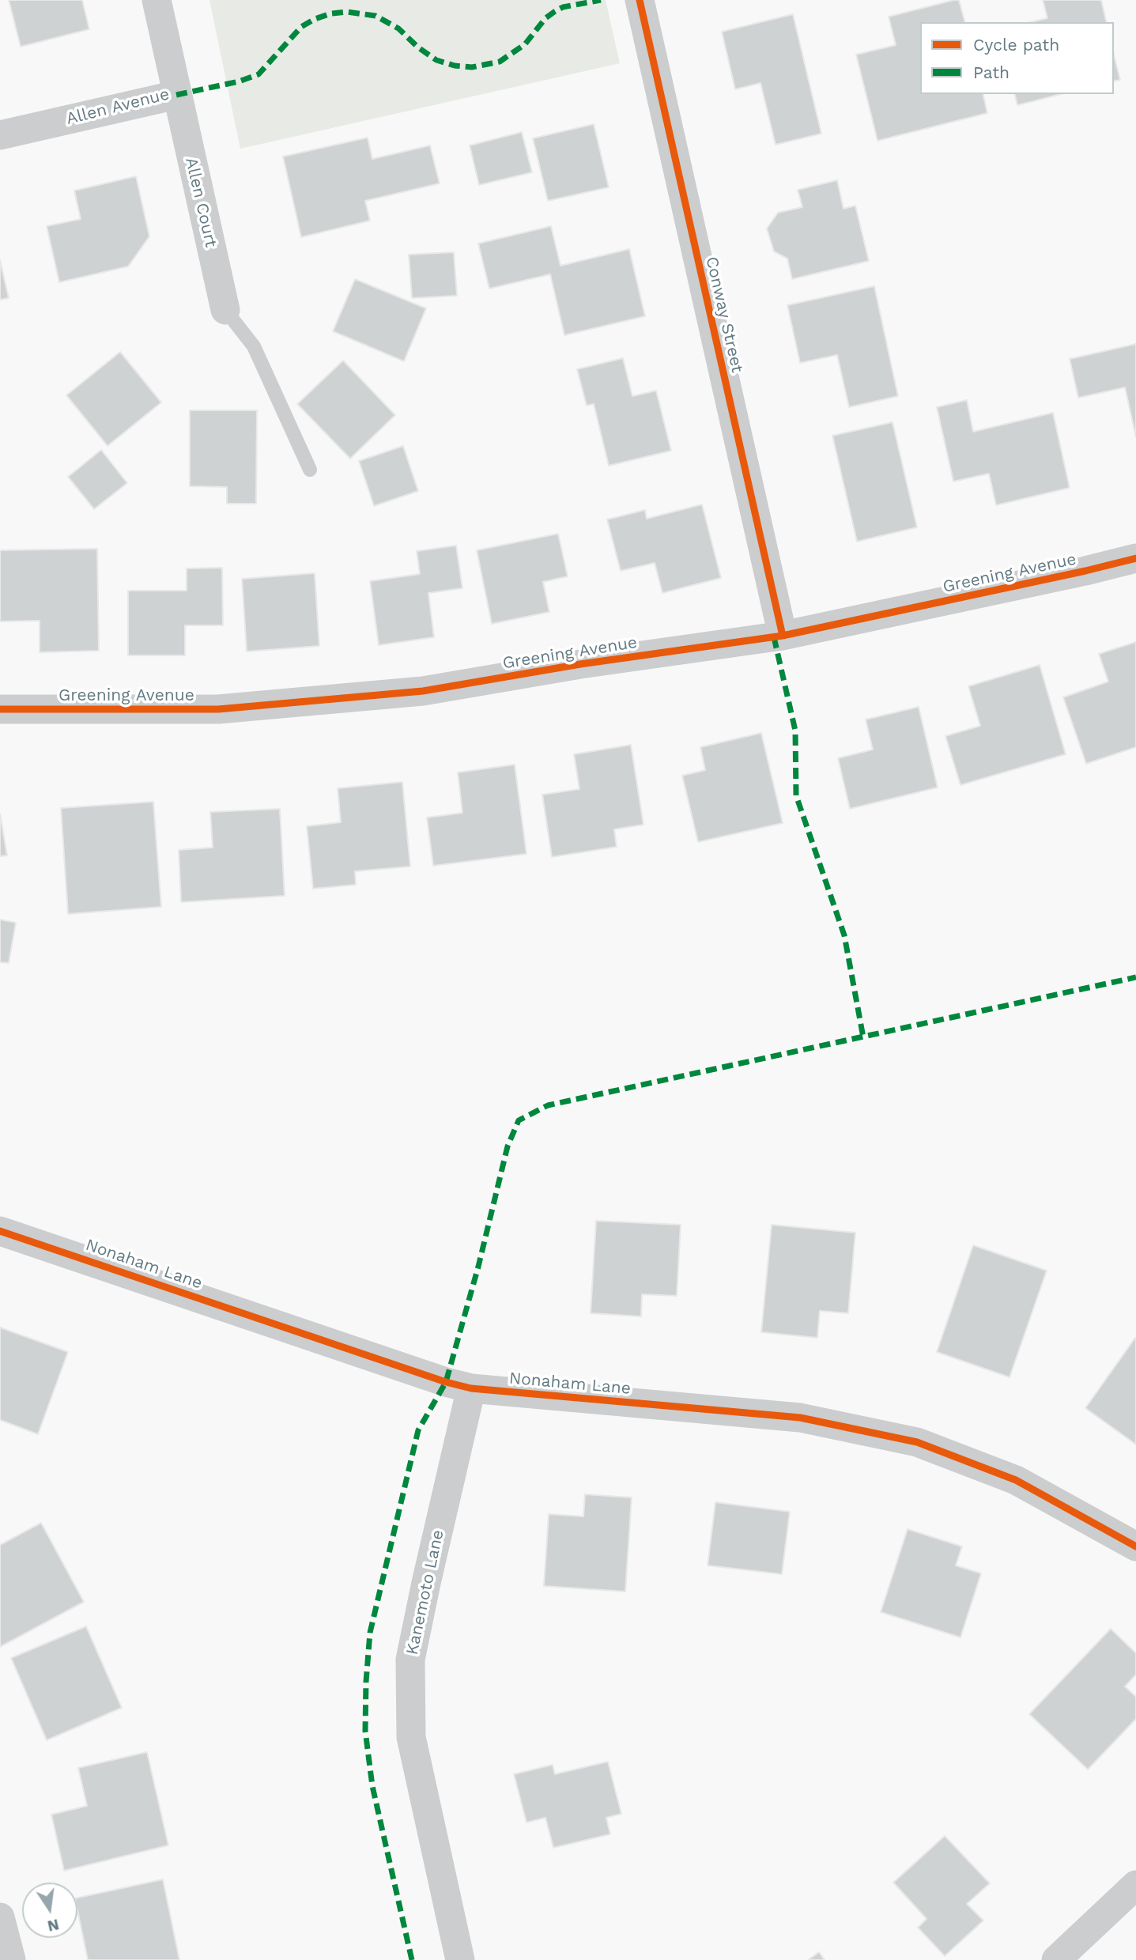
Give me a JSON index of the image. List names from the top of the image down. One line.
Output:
{"streets":{"street":["Allen Avenue","Allen Court","Conway Street","Greening Avenue","Nonaham Lane","Kanemoto Lane"]},"crossings":[["Allen Avenue","Allen Court"],["Conway Street","Greening Avenue"],["Nonaham Lane","Kanemoto Lane"]],"legend":["Cycle path","Path"],"north":"bottom"}
